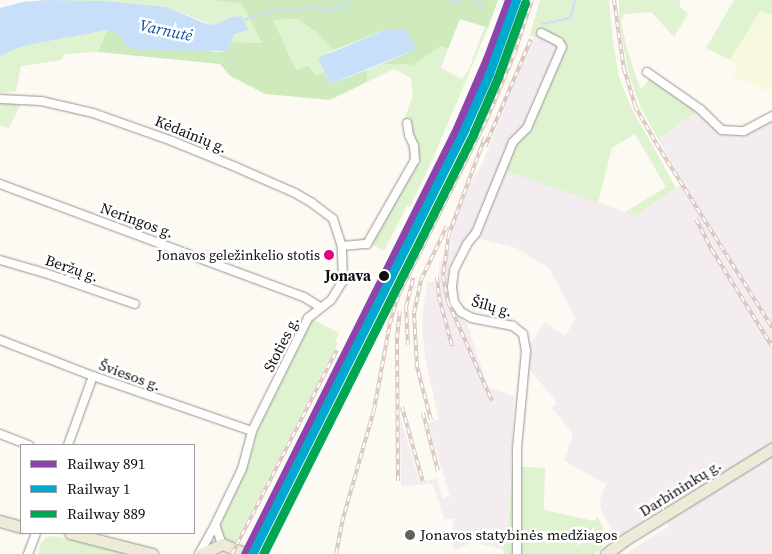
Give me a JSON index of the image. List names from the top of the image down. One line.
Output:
{"streets":{"main road":["Darbininkų g."],"street":["Kėdainių g.","Neringos g.","Beržų g.","Šilų g.","Stoties g.","Šviesos g."]},"crossings":[["Kėdainių g.","Stoties g."],["Neringos g.","Stoties g."],["Stoties g.","Šviesos g."]],"water":["Varnutė"],"places":["Jonavos geležinkelio stotis","Jonava","Jonavos statybinės medžiagos"],"lines":["rail line 891","rail line 1","rail line 889"],"legend":["Railway 891","Railway 1","Railway 889"]}
